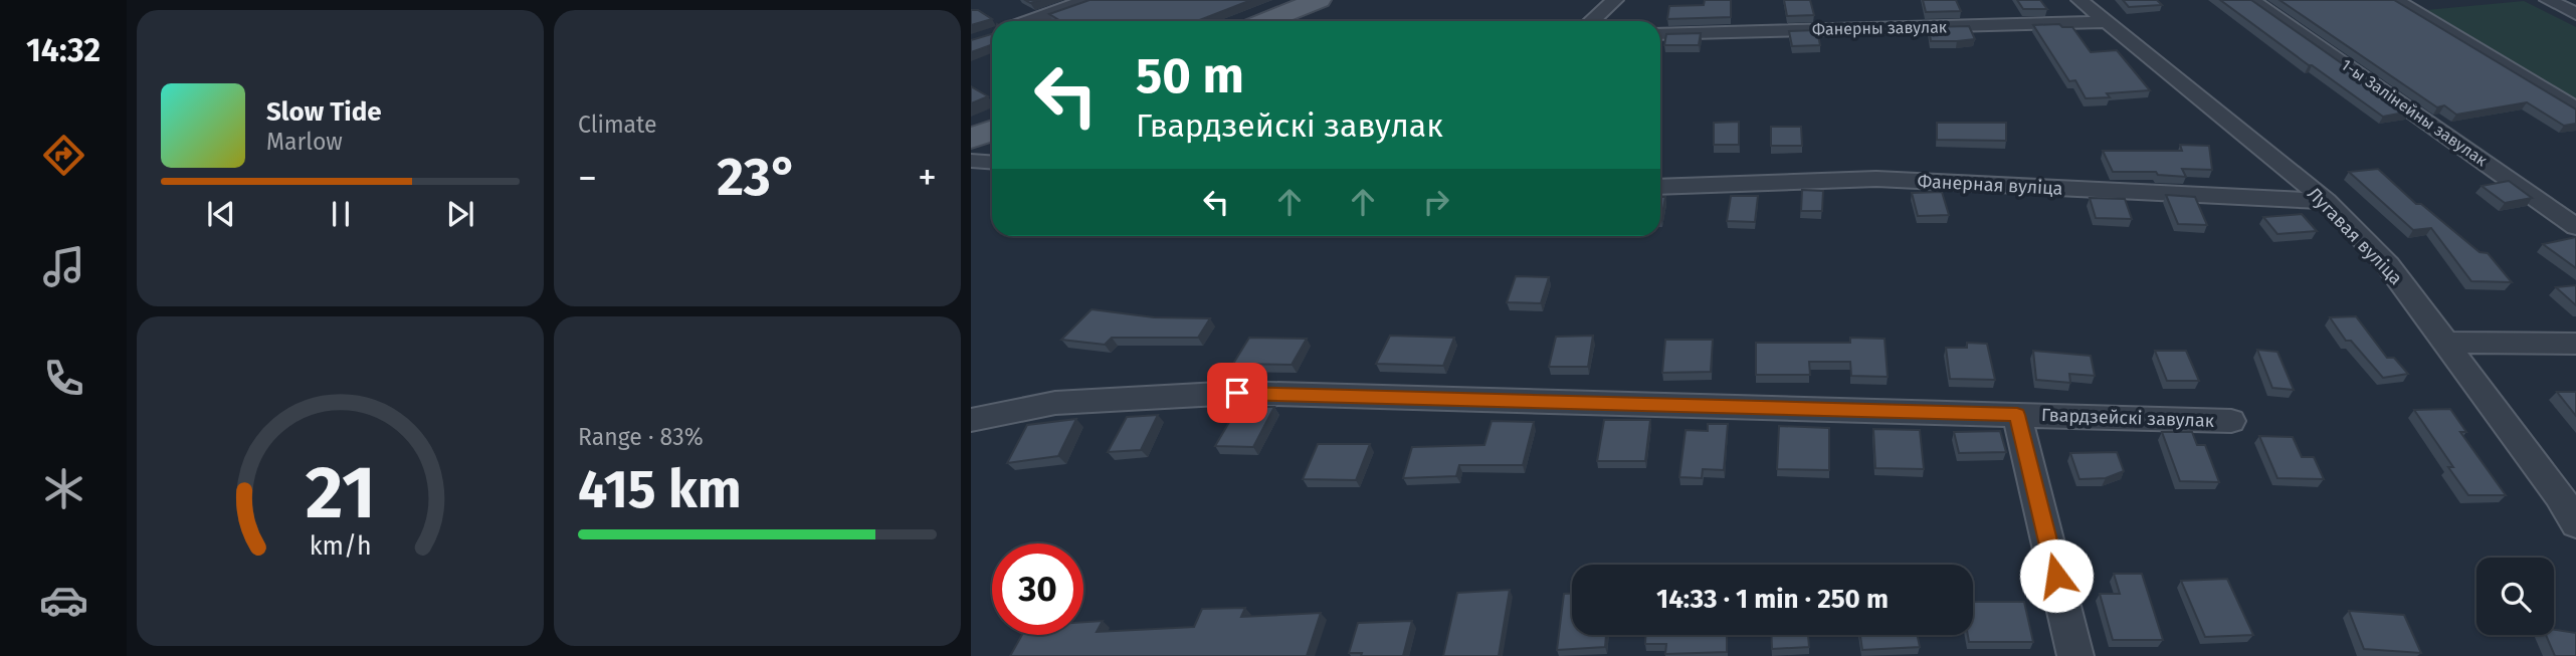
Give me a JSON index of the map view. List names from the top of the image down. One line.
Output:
{"streets":{"street":["Фанерны завулак","1-ы Залінейны завулак","Фанерная вуліца","Лугавая вуліца","Гвардзейскі завулак"]},"crossings":[["Фанерны завулак","Лугавая вуліца"],["Фанерная вуліца","Лугавая вуліца"]],"page":{"tabs":"14:32","tile":["Climate",["Range · 83%","415 km"]],"turn":["50 m","Гвардзейскі завулак"],"song":["Slow Tide","Marlow"],"heat":["−","23°","+"],"limit":"30","trip":"14:33 · 1 min · 250 m","gauge":["21","km/h"]}}
